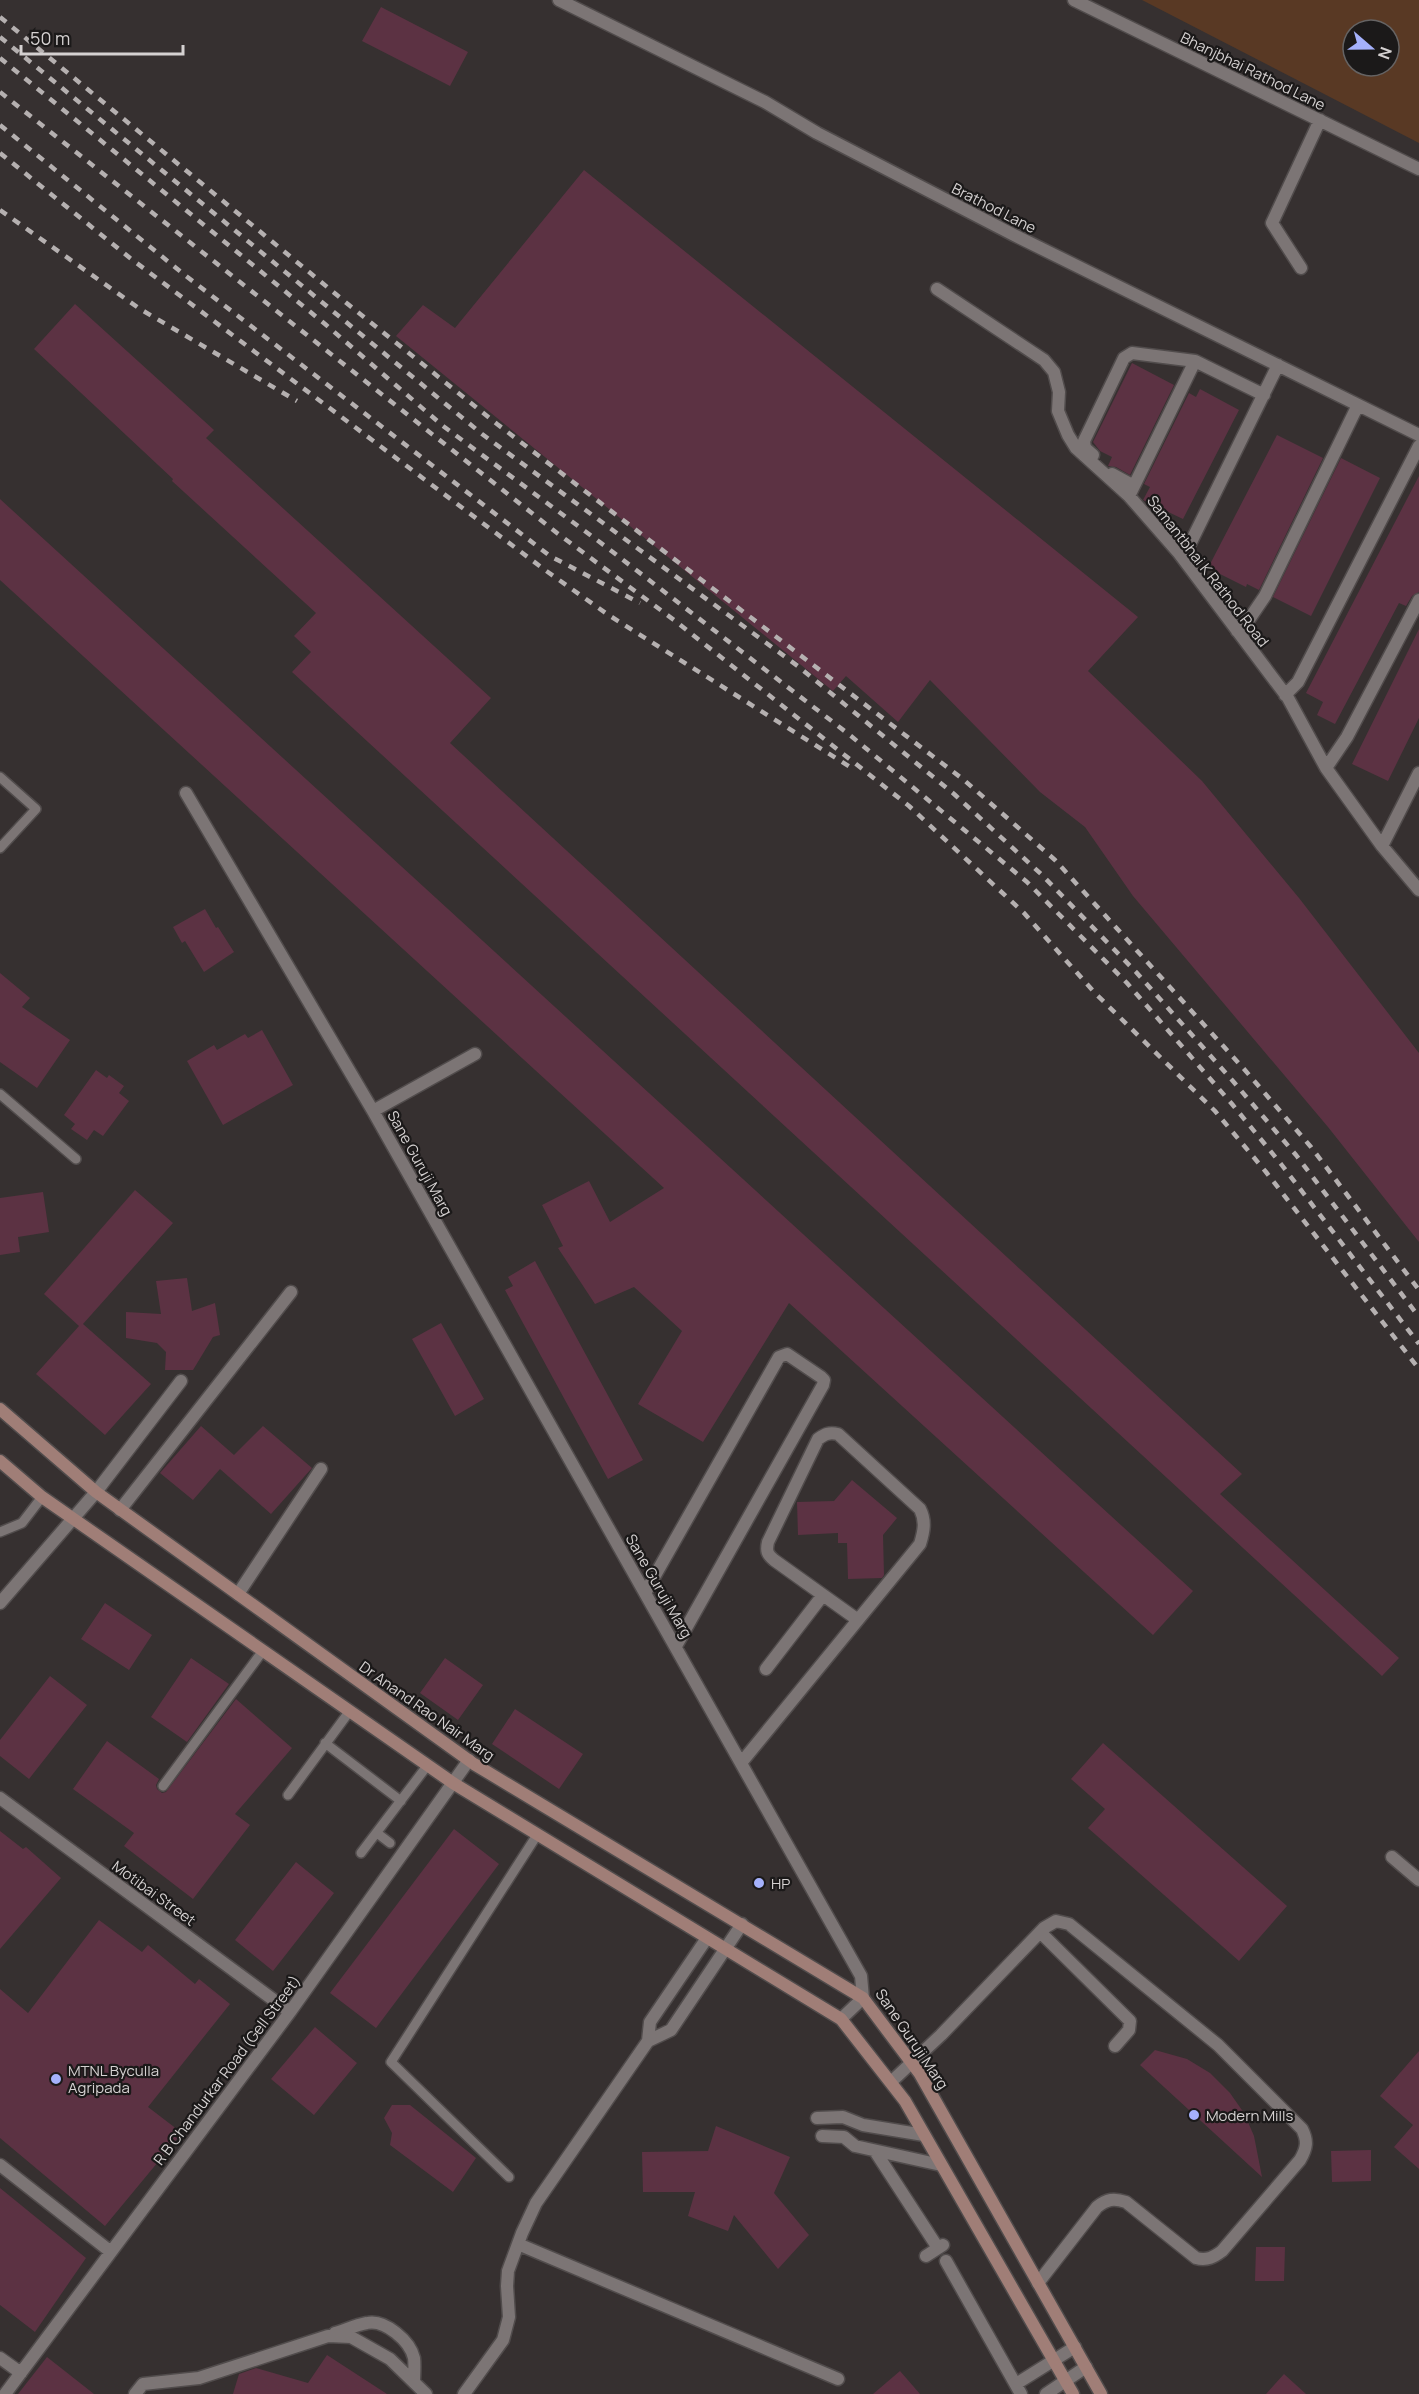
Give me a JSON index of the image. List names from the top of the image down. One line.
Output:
{"streets":{"main road":["Sane Guruji Marg","Dr Anand Rao Nair Marg"],"street":["Bhanjbhai Rathod Lane","Brathod Lane","Samantbhai K Rathod Road","Motibai Street","R B Chandurkar Road (Gell Street)"]},"crossings":[["Sane Guruji Marg","Dr Anand Rao Nair Marg"],["Dr Anand Rao Nair Marg","R B Chandurkar Road (Gell Street)"],["Motibai Street","R B Chandurkar Road (Gell Street)"]],"places":["HP","MTNL Byculla Agripada","Modern Mills"],"scale_bar":"50 m","north":"right"}
